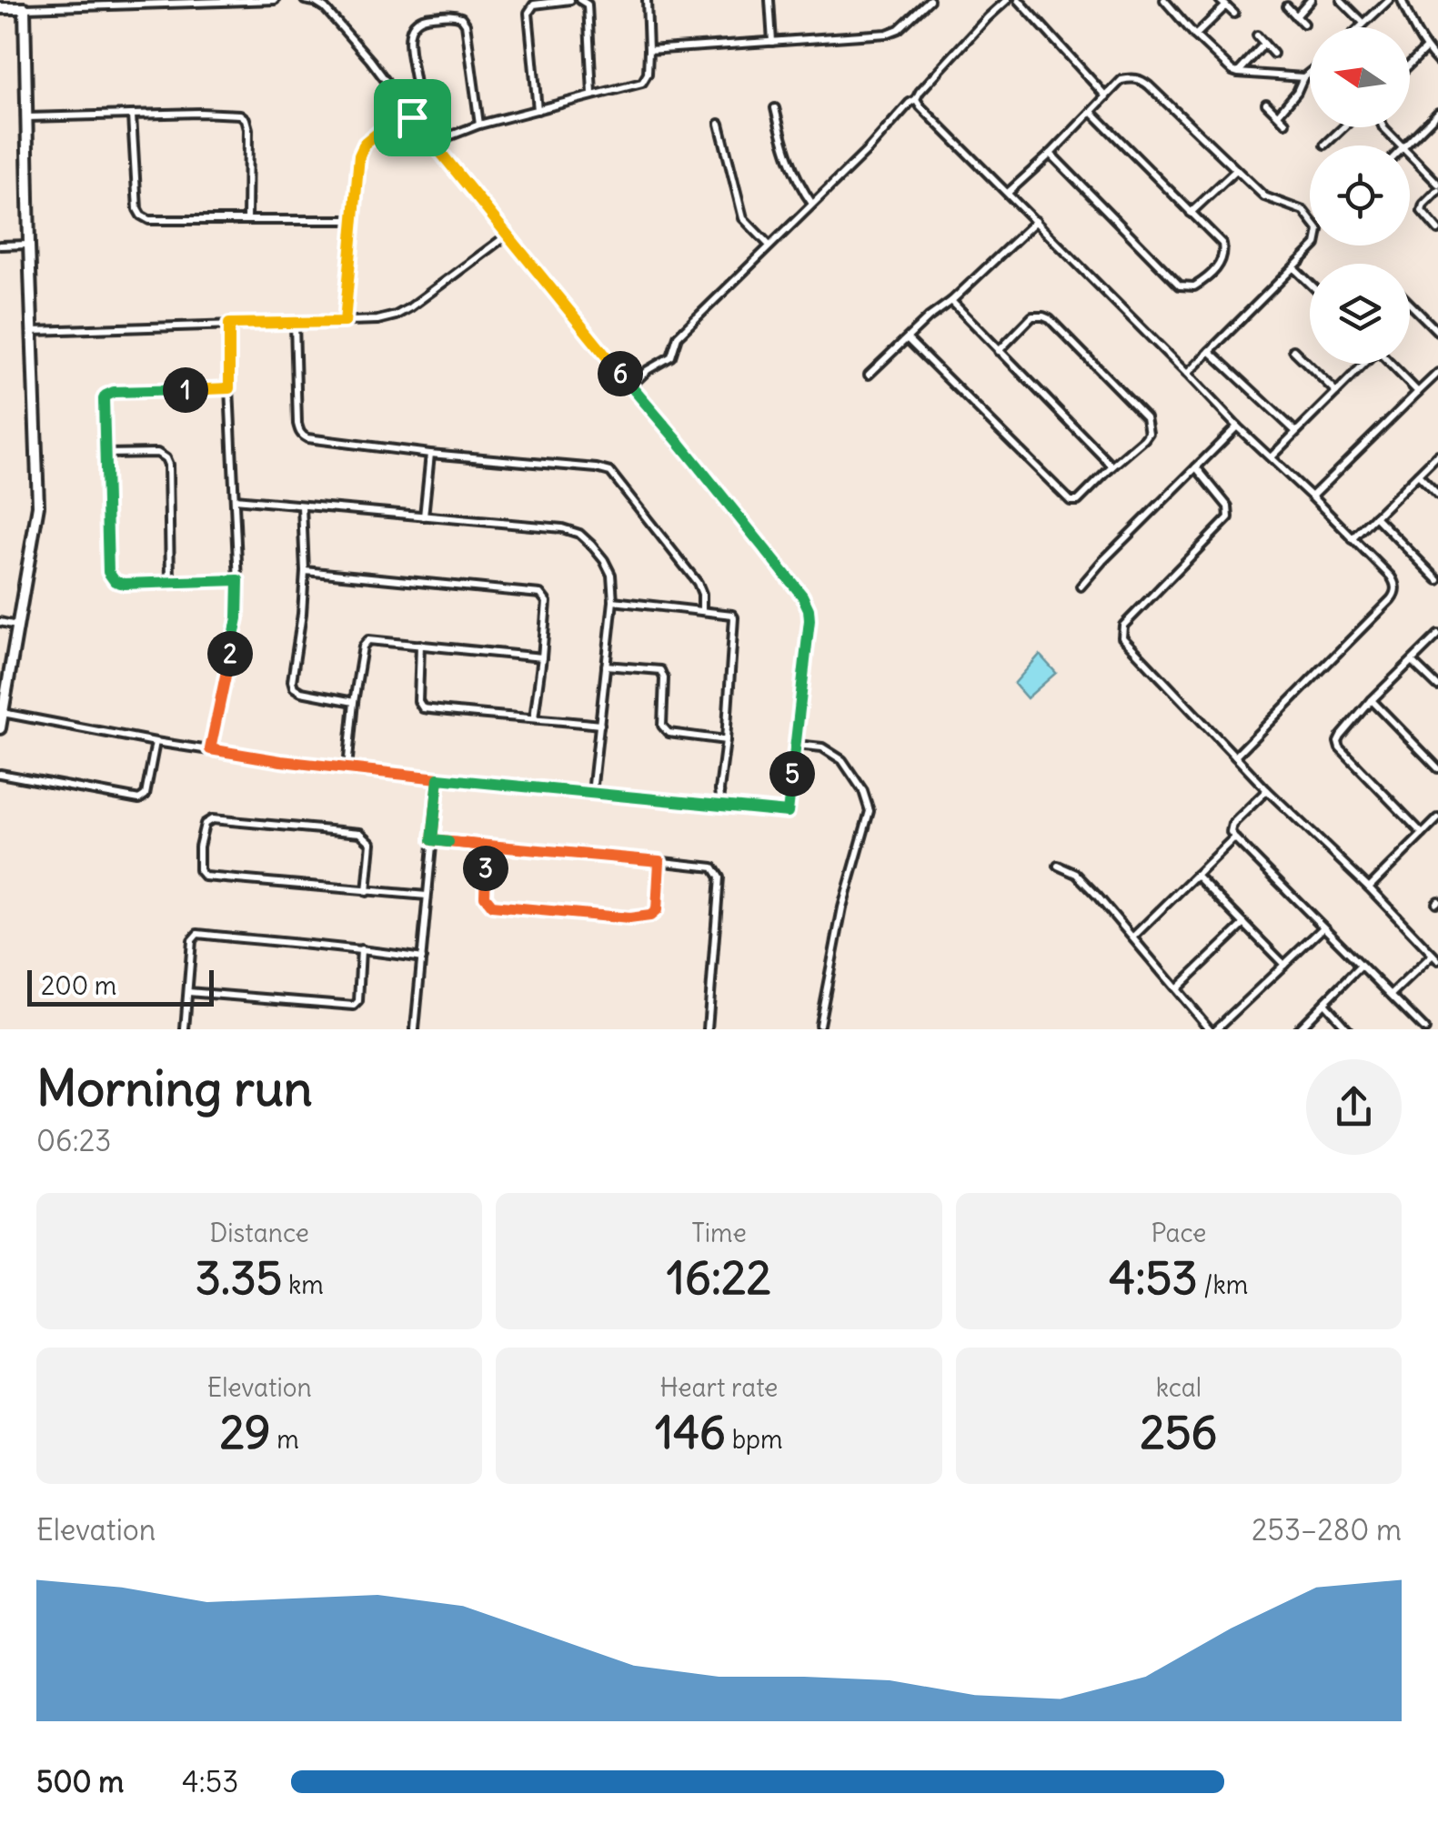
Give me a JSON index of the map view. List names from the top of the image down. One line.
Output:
{"scale_bar":"200 m","north":"left","page":{"pins":["6","1","2","5","3"],"scale":"200 m","heading":["Morning run","06:23"],"stats":[["Distance","3.35 km"],["Time","16:22"],["Pace","4:53 /km"],["Elevation","29 m"],["Heart rate","146 bpm"],["kcal","256"]],"chart":["Elevation","253–280 m"],"list":[{"name":"500 m","note":"4:53"}]}}
